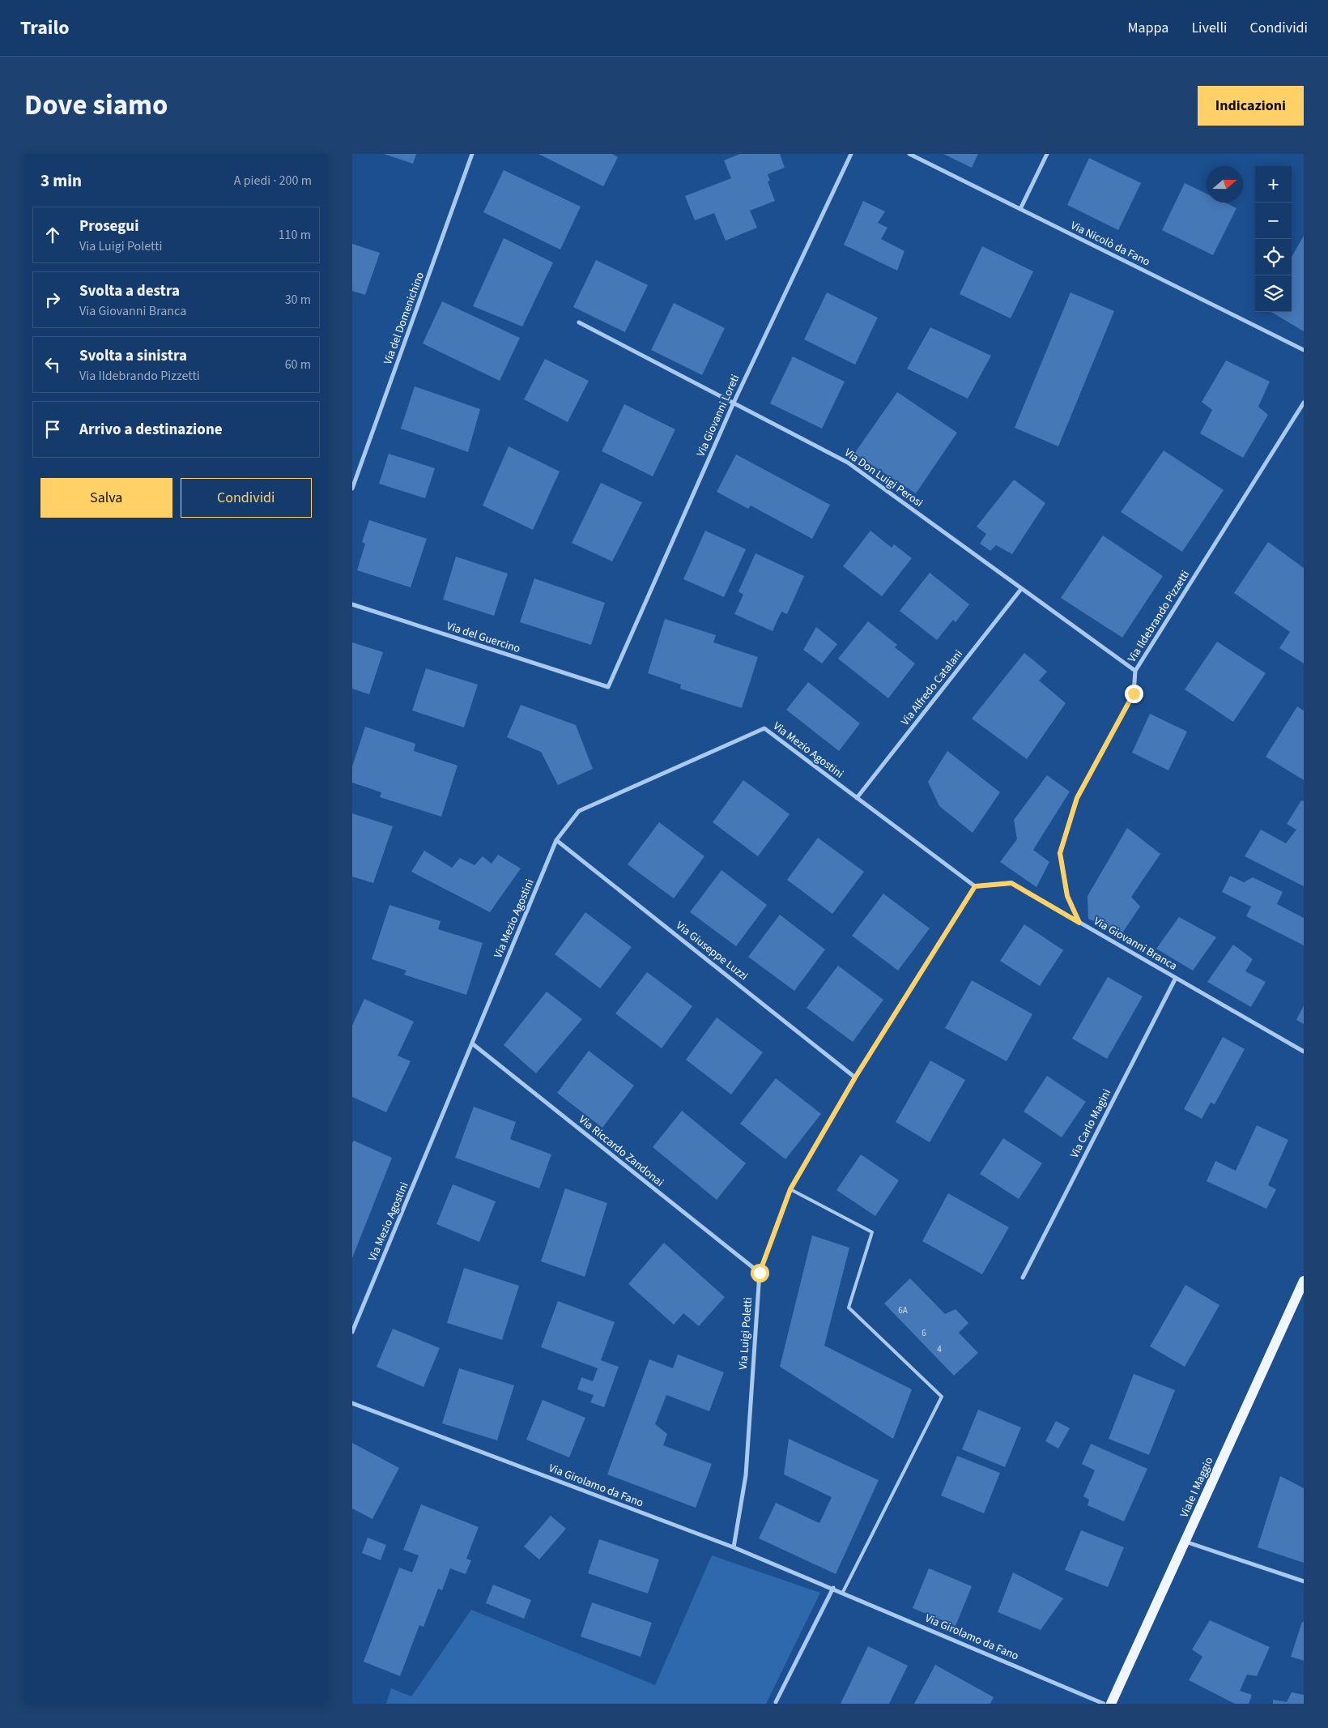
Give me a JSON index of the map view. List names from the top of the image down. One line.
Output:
{"streets":{"main road":["Viale I Maggio"],"street":["Via Nicolò da Fano","Via del Domenichino","Via Giovanni Loreti","Via Don Luigi Perosi","Via Ildebrando Pizzetti","Via del Guercino","Via Alfredo Catalani","Via Mezio Agostini","Via Giovanni Branca","Via Giuseppe Luzzi","Via Carlo Magini","Via Riccardo Zandonai","Via Luigi Poletti","Via Girolamo da Fano"]},"crossings":[["Via Giovanni Loreti","Via Don Luigi Perosi"],["Via Giovanni Loreti","Via del Guercino"],["Via Don Luigi Perosi","Via Ildebrando Pizzetti"],["Via Don Luigi Perosi","Via Alfredo Catalani"],["Via Ildebrando Pizzetti","Via Giovanni Branca"],["Via Alfredo Catalani","Via Mezio Agostini"],["Via Mezio Agostini","Via Giuseppe Luzzi"],["Via Mezio Agostini","Via Riccardo Zandonai"],["Via Giovanni Branca","Via Carlo Magini"],["Via Giovanni Branca","Via Luigi Poletti"],["Via Giuseppe Luzzi","Via Luigi Poletti"],["Via Riccardo Zandonai","Via Luigi Poletti"],["Via Luigi Poletti","Via Girolamo da Fano"]],"house_numbers":["6A","6","4"],"north":"right","page":{"header":"Trailo","nav":["Mappa","Livelli","Condividi"],"title":"Dove siamo","buttons":["Indicazioni",["Salva","Condividi"]],"heading":["3 min","A piedi · 200 m"],"map_buttons":["+","−"],"list":[["Prosegui","Via Luigi Poletti","110 m"],["Svolta a destra","Via Giovanni Branca","30 m"],["Svolta a sinistra","Via Ildebrando Pizzetti","60 m"],"Arrivo a destinazione"]}}
